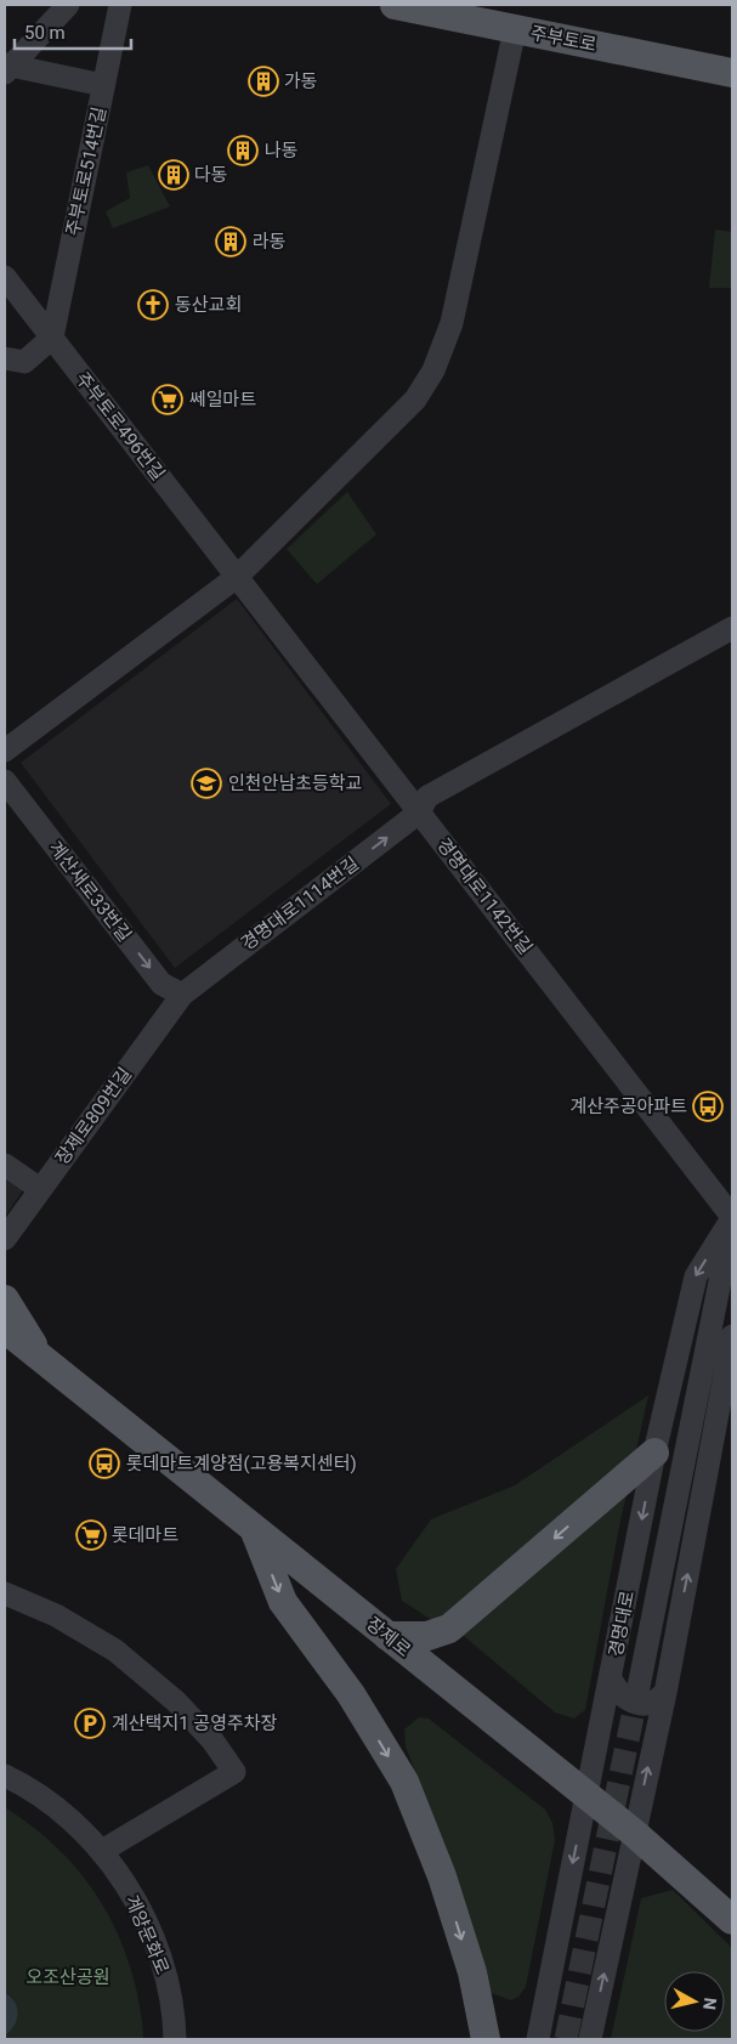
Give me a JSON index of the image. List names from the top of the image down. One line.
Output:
{"streets":{"main road":["주부토로","장제로"],"street":["주부토로514번길","주부토로496번길","계산새로33번길","경명대로1142번길","경명대로1114번길","장제로809번길","경명대로","계양문화로"]},"crossings":[["주부토로514번길","주부토로496번길"],["주부토로496번길","경명대로1142번길"],["계산새로33번길","경명대로1114번길"],["계산새로33번길","장제로809번길"],["경명대로1142번길","경명대로1114번길"],["경명대로1142번길","경명대로"],["경명대로1114번길","장제로809번길"],["경명대로","장제로"]],"one_way":["계산새로33번길","경명대로1114번길"],"parks":["오조산공원"],"places":{"building":["가동","나동","다동","라동"],"church":["동산교회"],"supermarket":["쎄일마트","롯데마트"],"school or university":["인천안남초등학교"],"bus stop":["계산주공아파트","롯데마트계양점(고용복지센터)"],"parking":["계산택지1 공영주차장"]},"scale_bar":"50 m","north":"right"}
